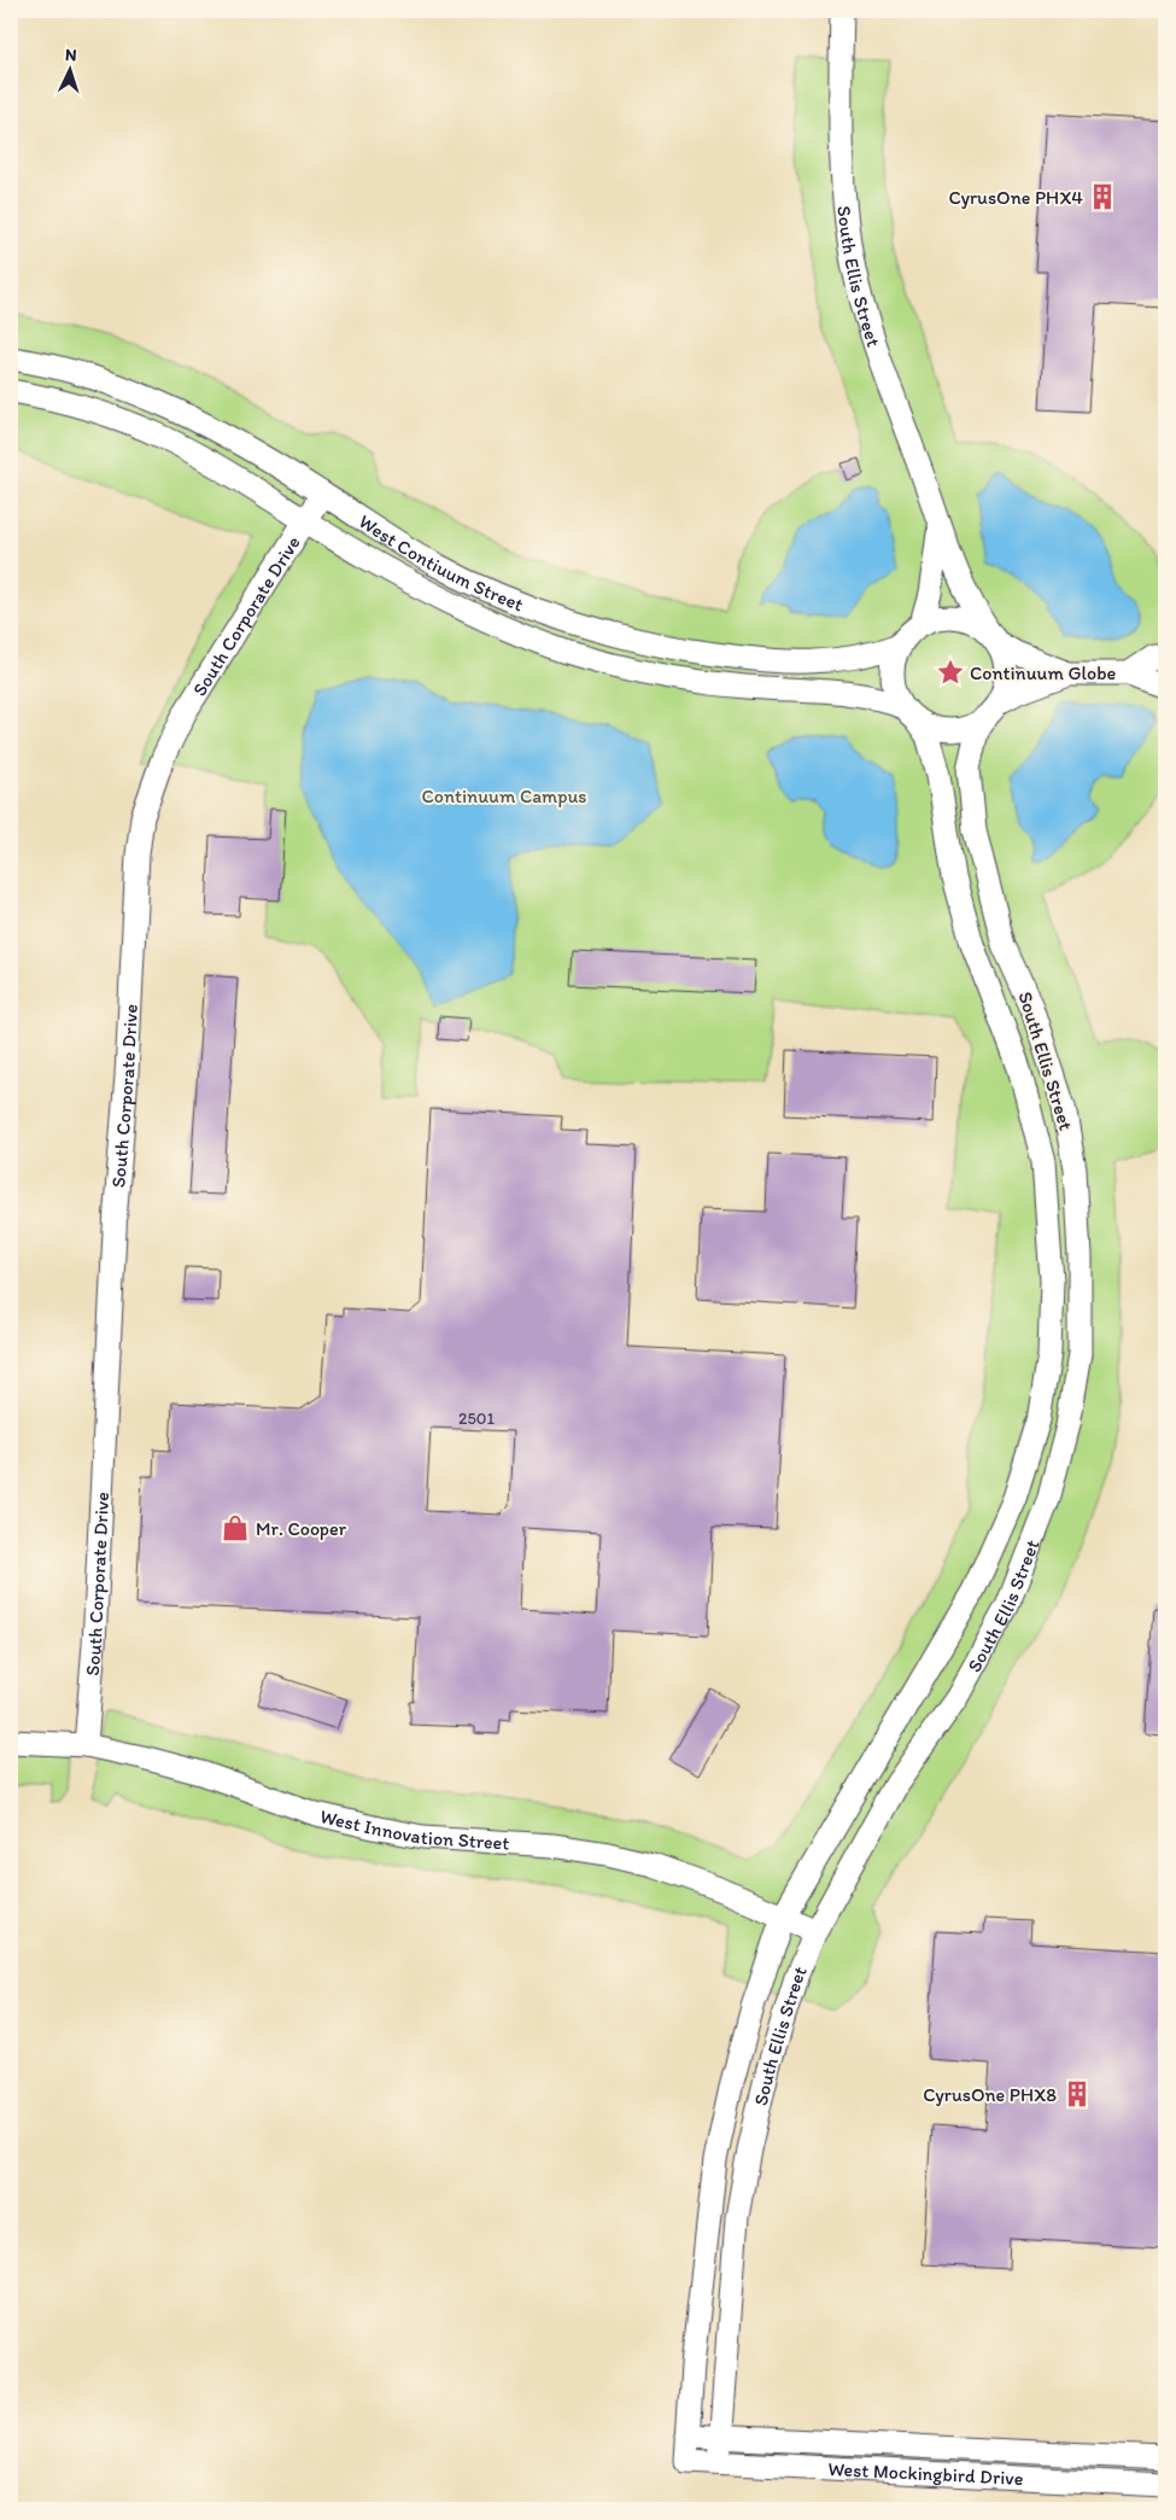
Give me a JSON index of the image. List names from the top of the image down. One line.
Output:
{"streets":{"street":["South Ellis Street","West Contiuum Street","South Corporate Drive","West Innovation Street","West Mockingbird Drive"]},"crossings":[["South Ellis Street","West Contiuum Street"],["South Ellis Street","West Innovation Street"],["South Ellis Street","West Mockingbird Drive"],["West Contiuum Street","South Corporate Drive"],["South Corporate Drive","West Innovation Street"]],"parks":["Continuum Campus"],"places":{"building":["CyrusOne PHX4","CyrusOne PHX8"],"place":["Continuum Globe"],"shop":["Mr. Cooper"]},"house_numbers":["2501"],"north":"top"}
